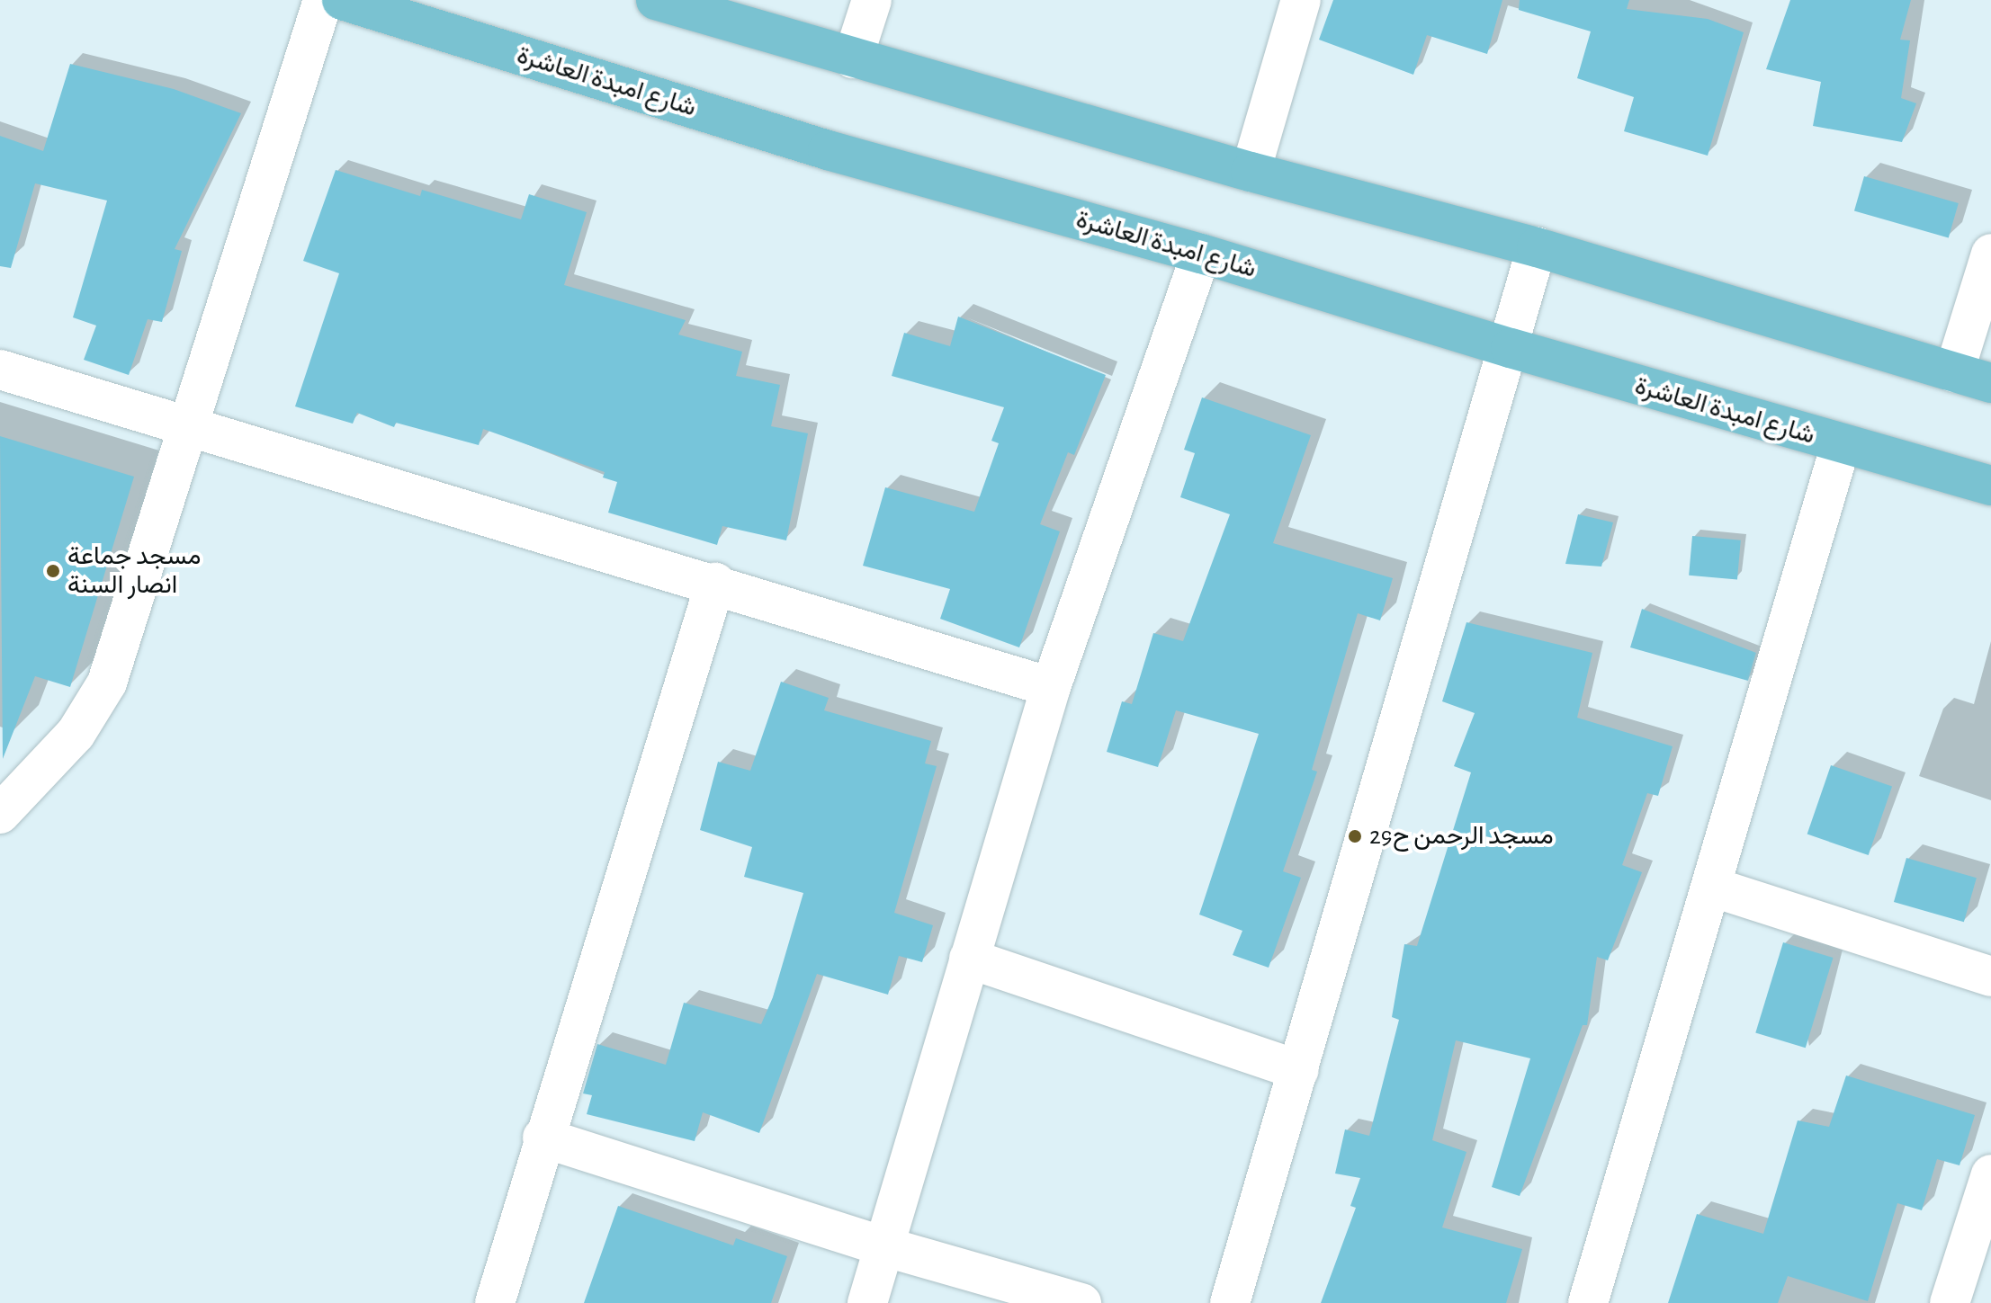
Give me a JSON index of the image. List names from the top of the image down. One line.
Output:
{"streets":{"main road":["شارع امبدة العاشرة"]},"places":["مسجد جماعة انصار السنة","مسجد الرحمن ح29"]}
